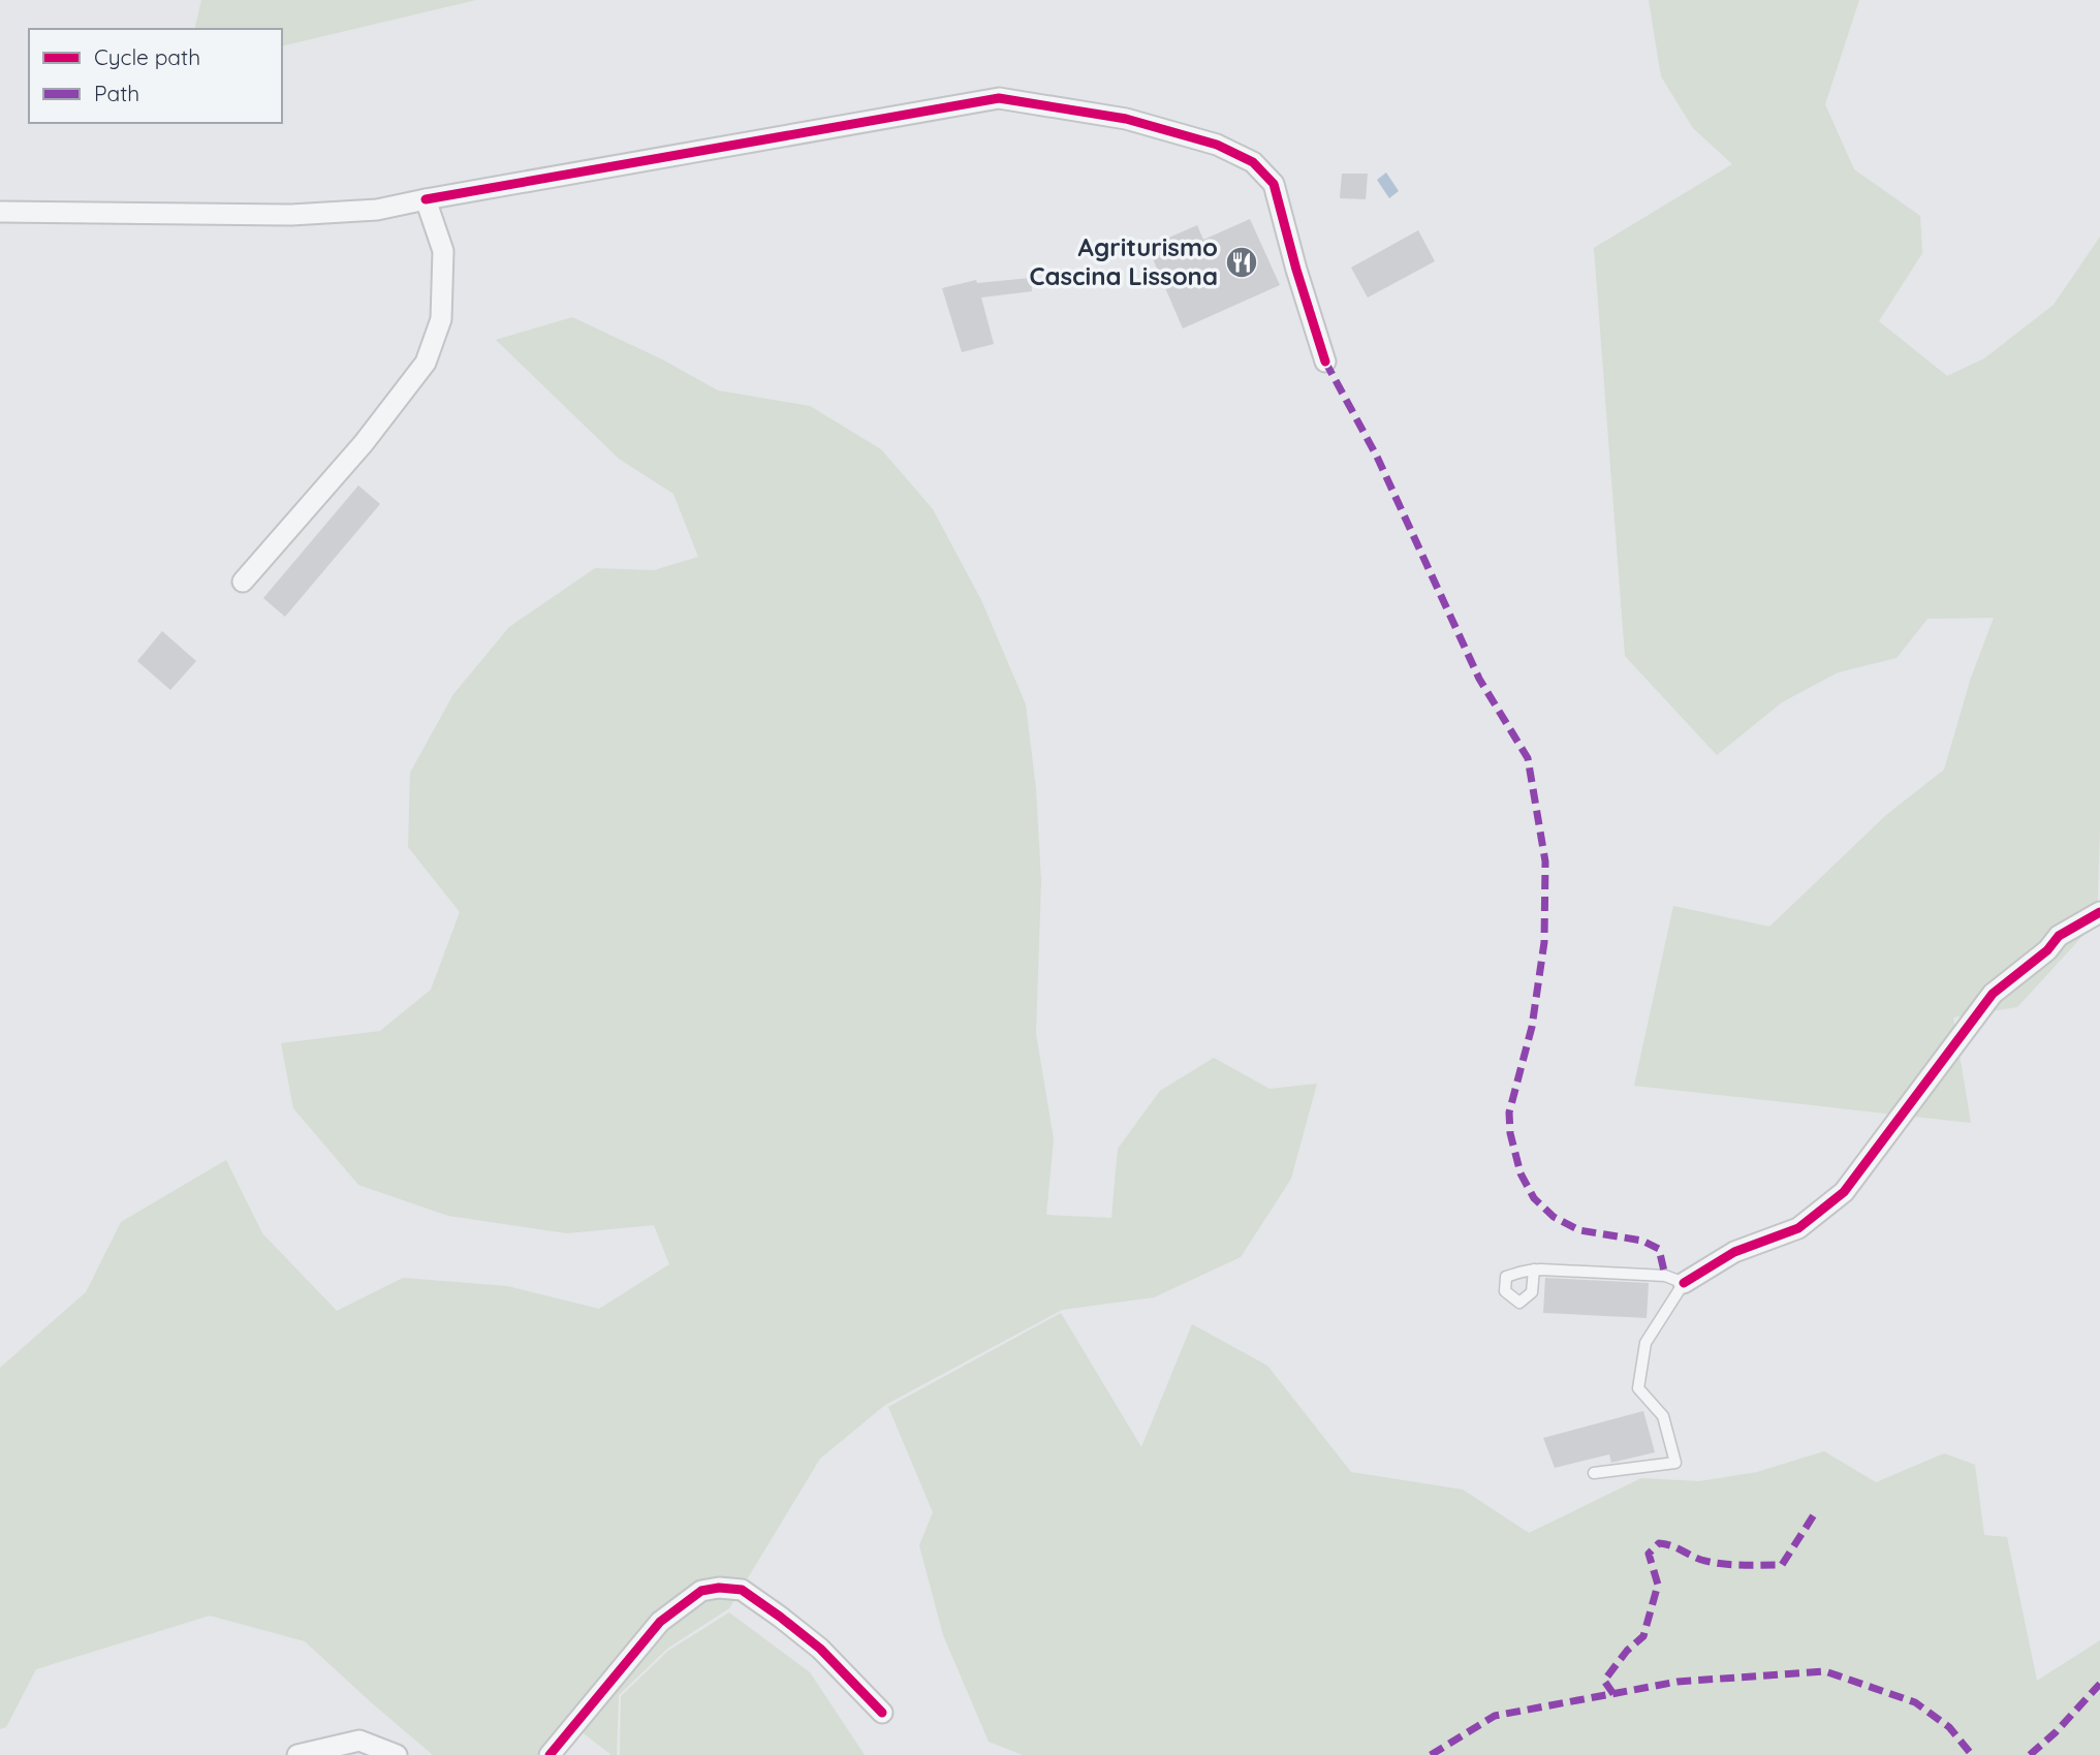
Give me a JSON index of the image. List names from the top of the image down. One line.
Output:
{"places":{"restaurant":["Agriturismo Cascina Lissona"]},"legend":["Cycle path","Path"]}
